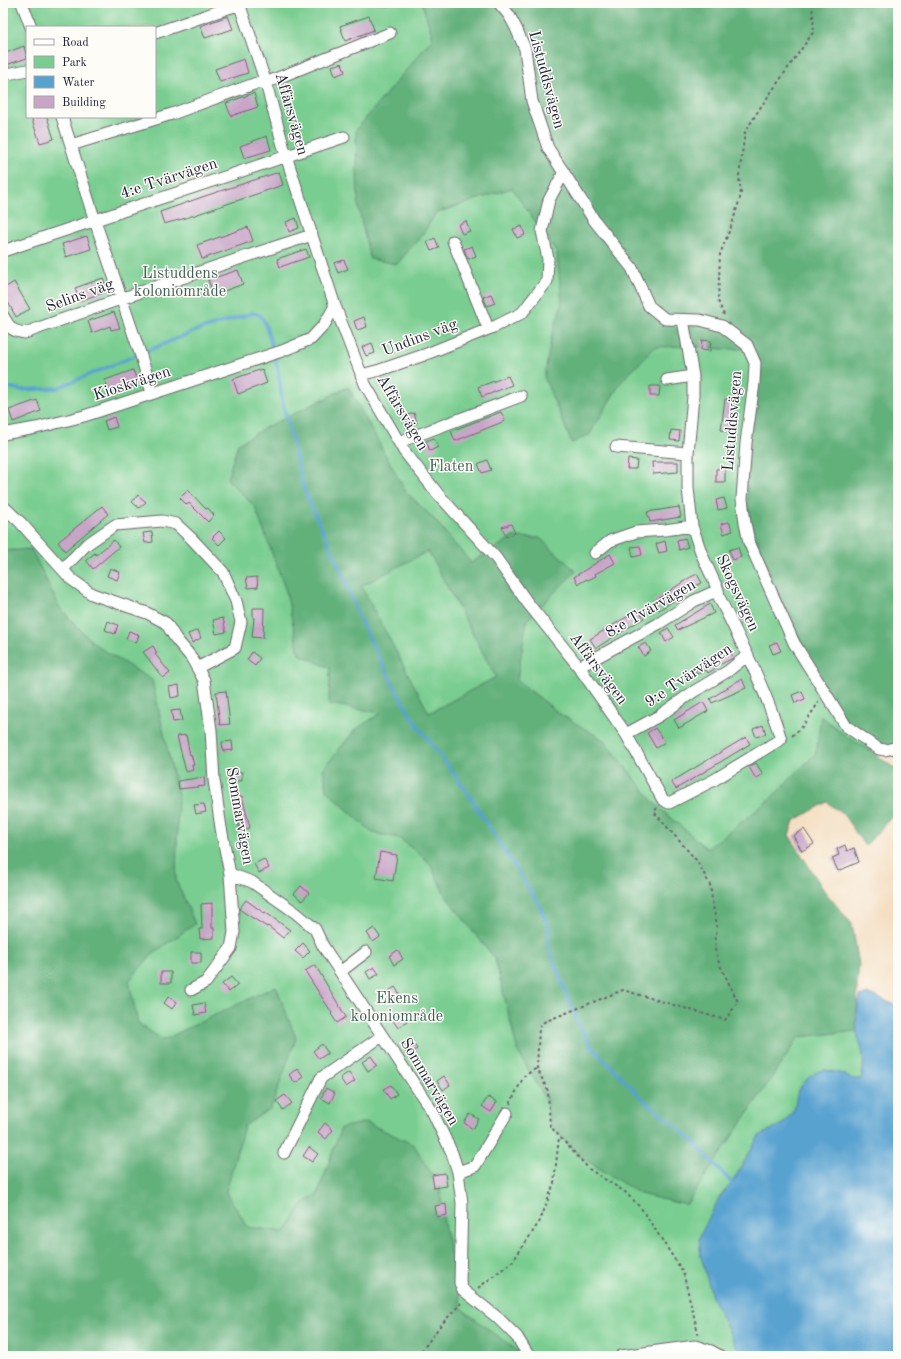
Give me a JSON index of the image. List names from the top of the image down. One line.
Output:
{"streets":{"street":["Listuddsvägen","Affärsvägen","4:e Tvärvägen","Selins väg","Undins väg","Kioskvägen","Skogsvägen","8:e Tvärvägen","9:e Tvärvägen","Sommarvägen"]},"crossings":[["Listuddsvägen","Undins väg"],["Listuddsvägen","Skogsvägen"],["Affärsvägen","4:e Tvärvägen"],["Affärsvägen","Selins väg"],["Affärsvägen","Undins väg"],["Affärsvägen","Kioskvägen"],["Affärsvägen","8:e Tvärvägen"],["Affärsvägen","9:e Tvärvägen"],["Skogsvägen","8:e Tvärvägen"],["Skogsvägen","9:e Tvärvägen"]],"parks":["Listuddens koloniområde","Flaten","Ekens koloniområde"],"legend":["Road","Park","Water","Building"]}
